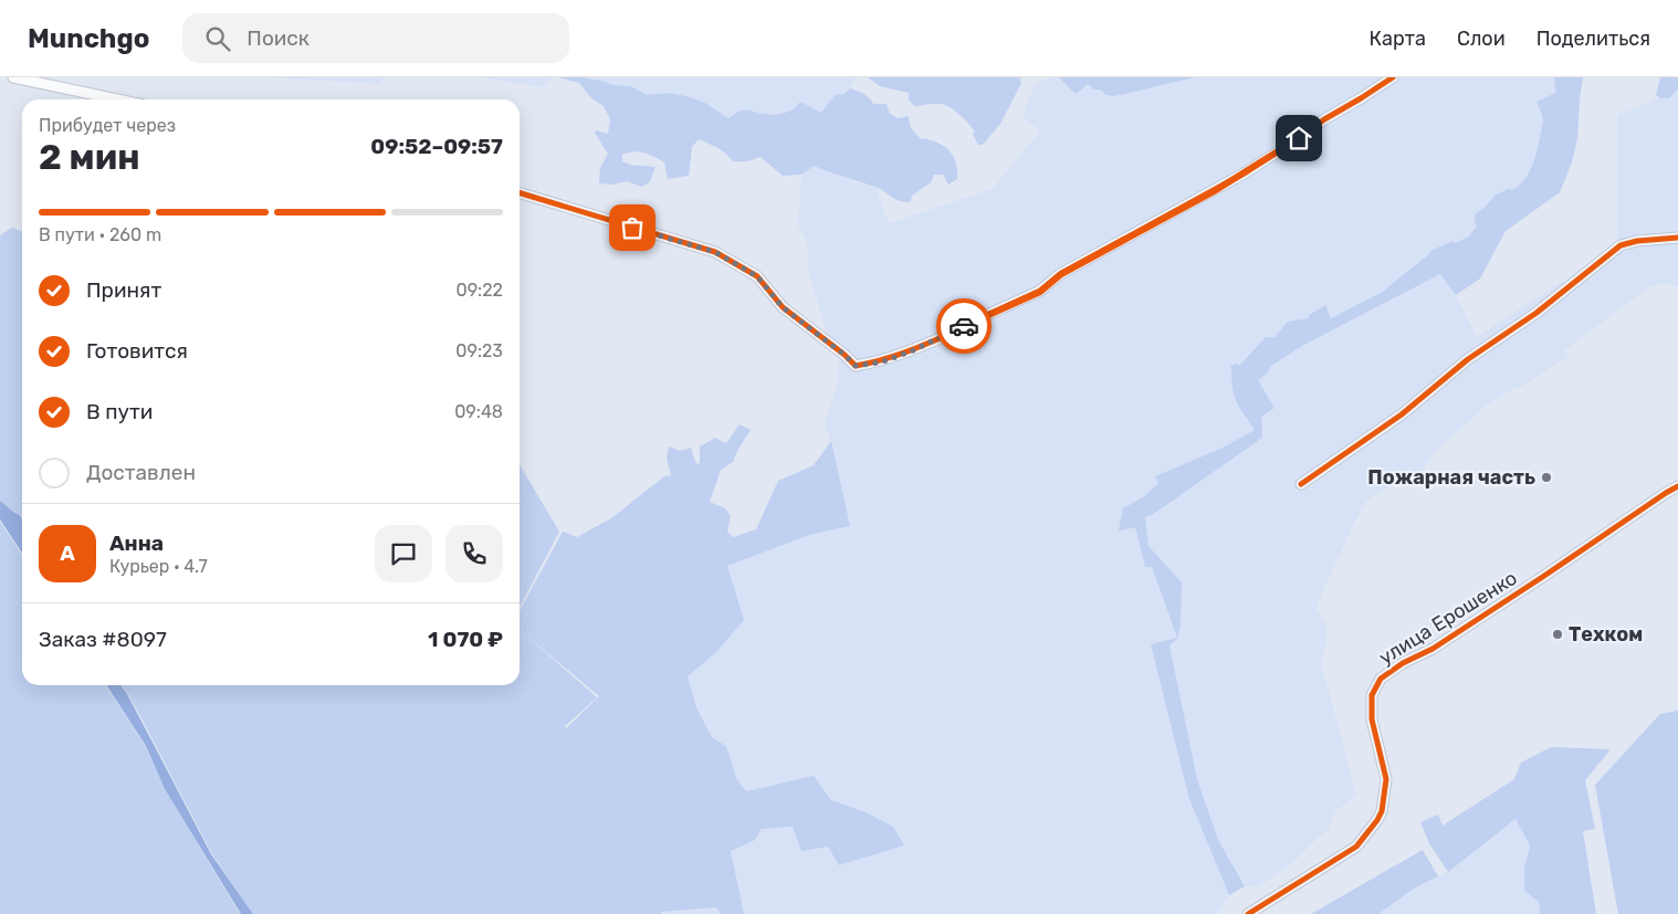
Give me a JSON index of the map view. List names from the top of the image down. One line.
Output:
{"streets":{"street":["улица Ерошенко"]},"places":["Пожарная часть","Техком"],"page":{"header":"Munchgo","search":"Поиск","nav":["Карта","Слои","Поделиться"],"heading":["2 мин","Прибудет через","09:52–09:57"],"panel":["Анна","Курьер · 4.7","Заказ #8097","1 070 ₽"],"bar":"В пути · 260 m","list":[["Принят","09:22"],["Готовится","09:23"],["В пути","09:48"],"Доставлен"],"round":"А"}}
